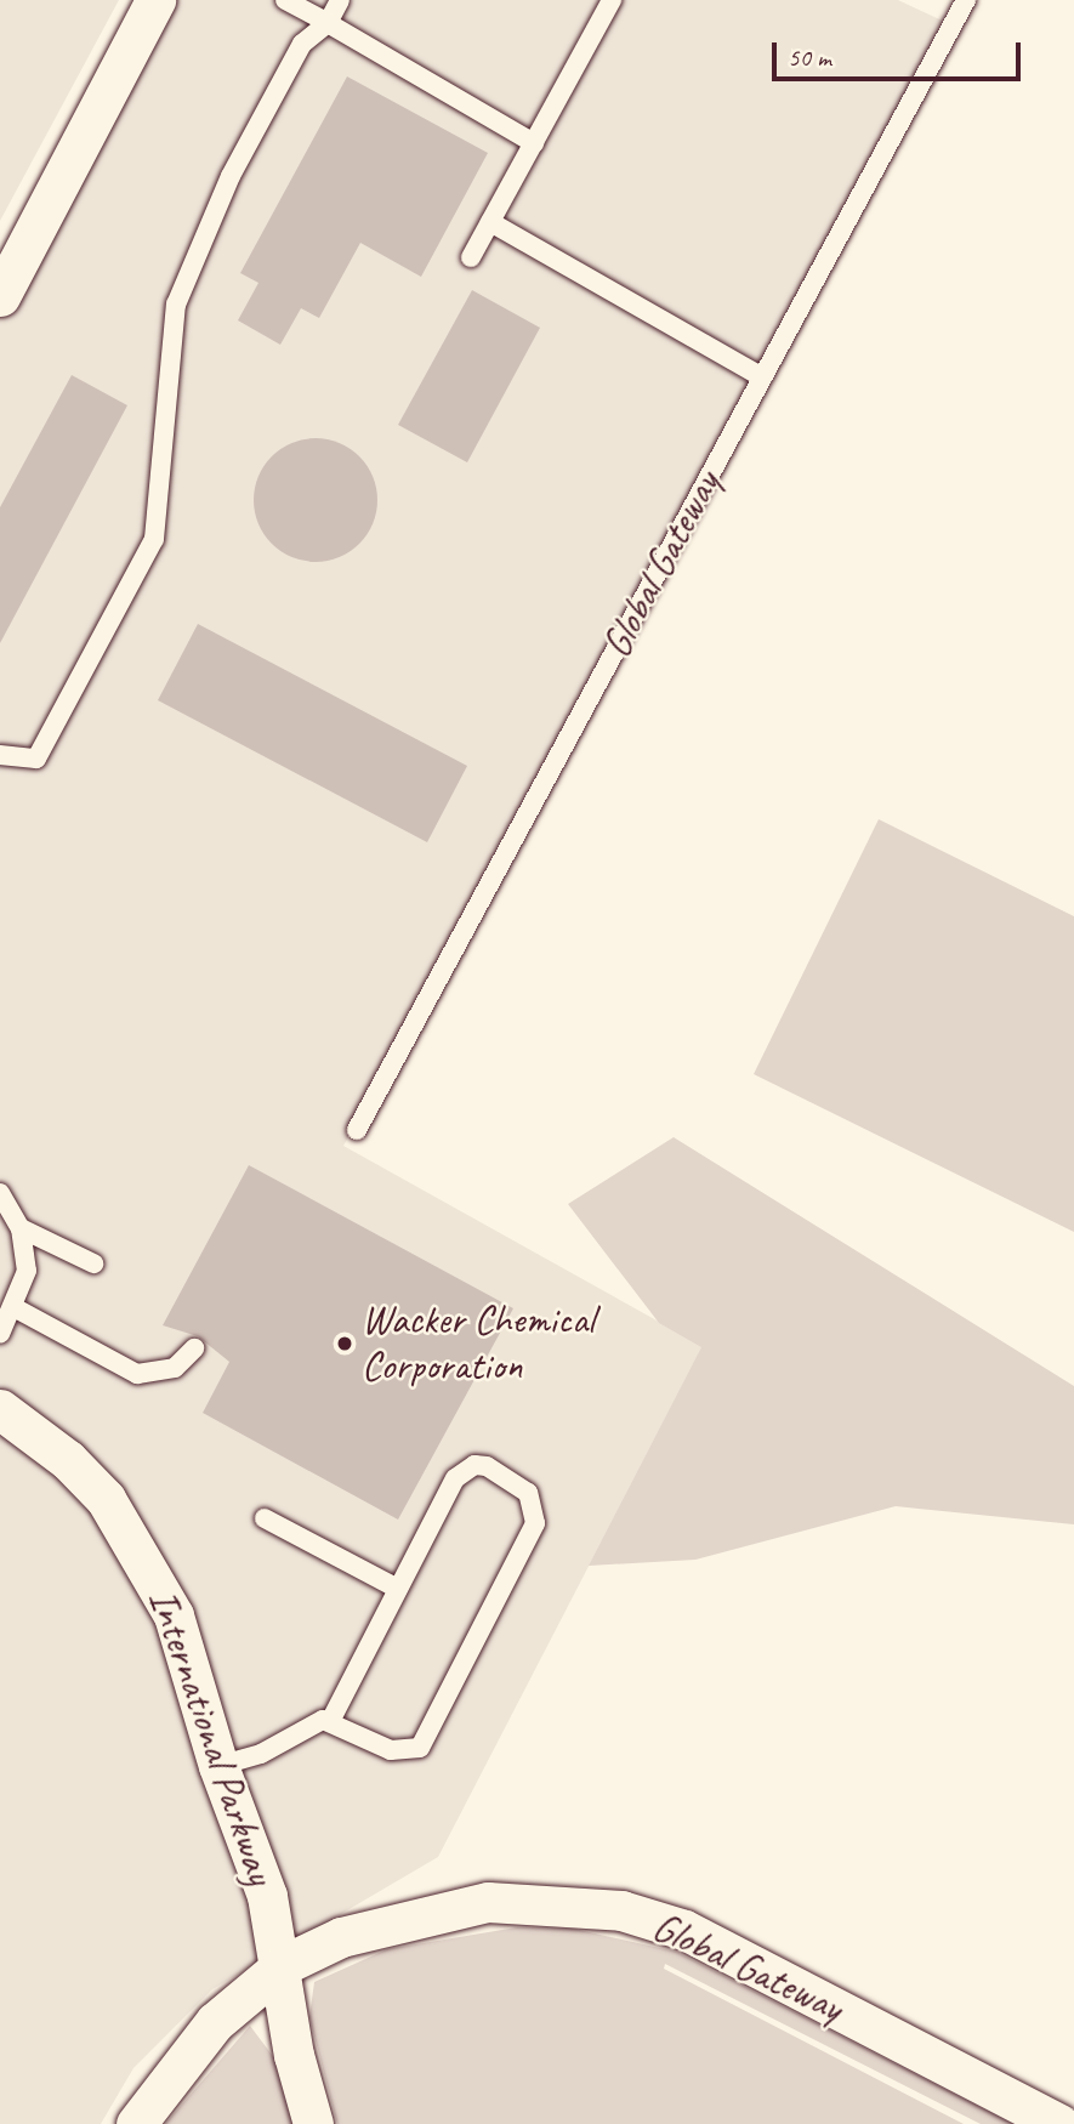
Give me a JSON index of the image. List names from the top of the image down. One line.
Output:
{"streets":{"street":["Global Gateway","International Parkway"]},"crossings":[["Global Gateway","International Parkway"]],"places":["Wacker Chemical Corporation"],"scale_bar":"50 m"}
